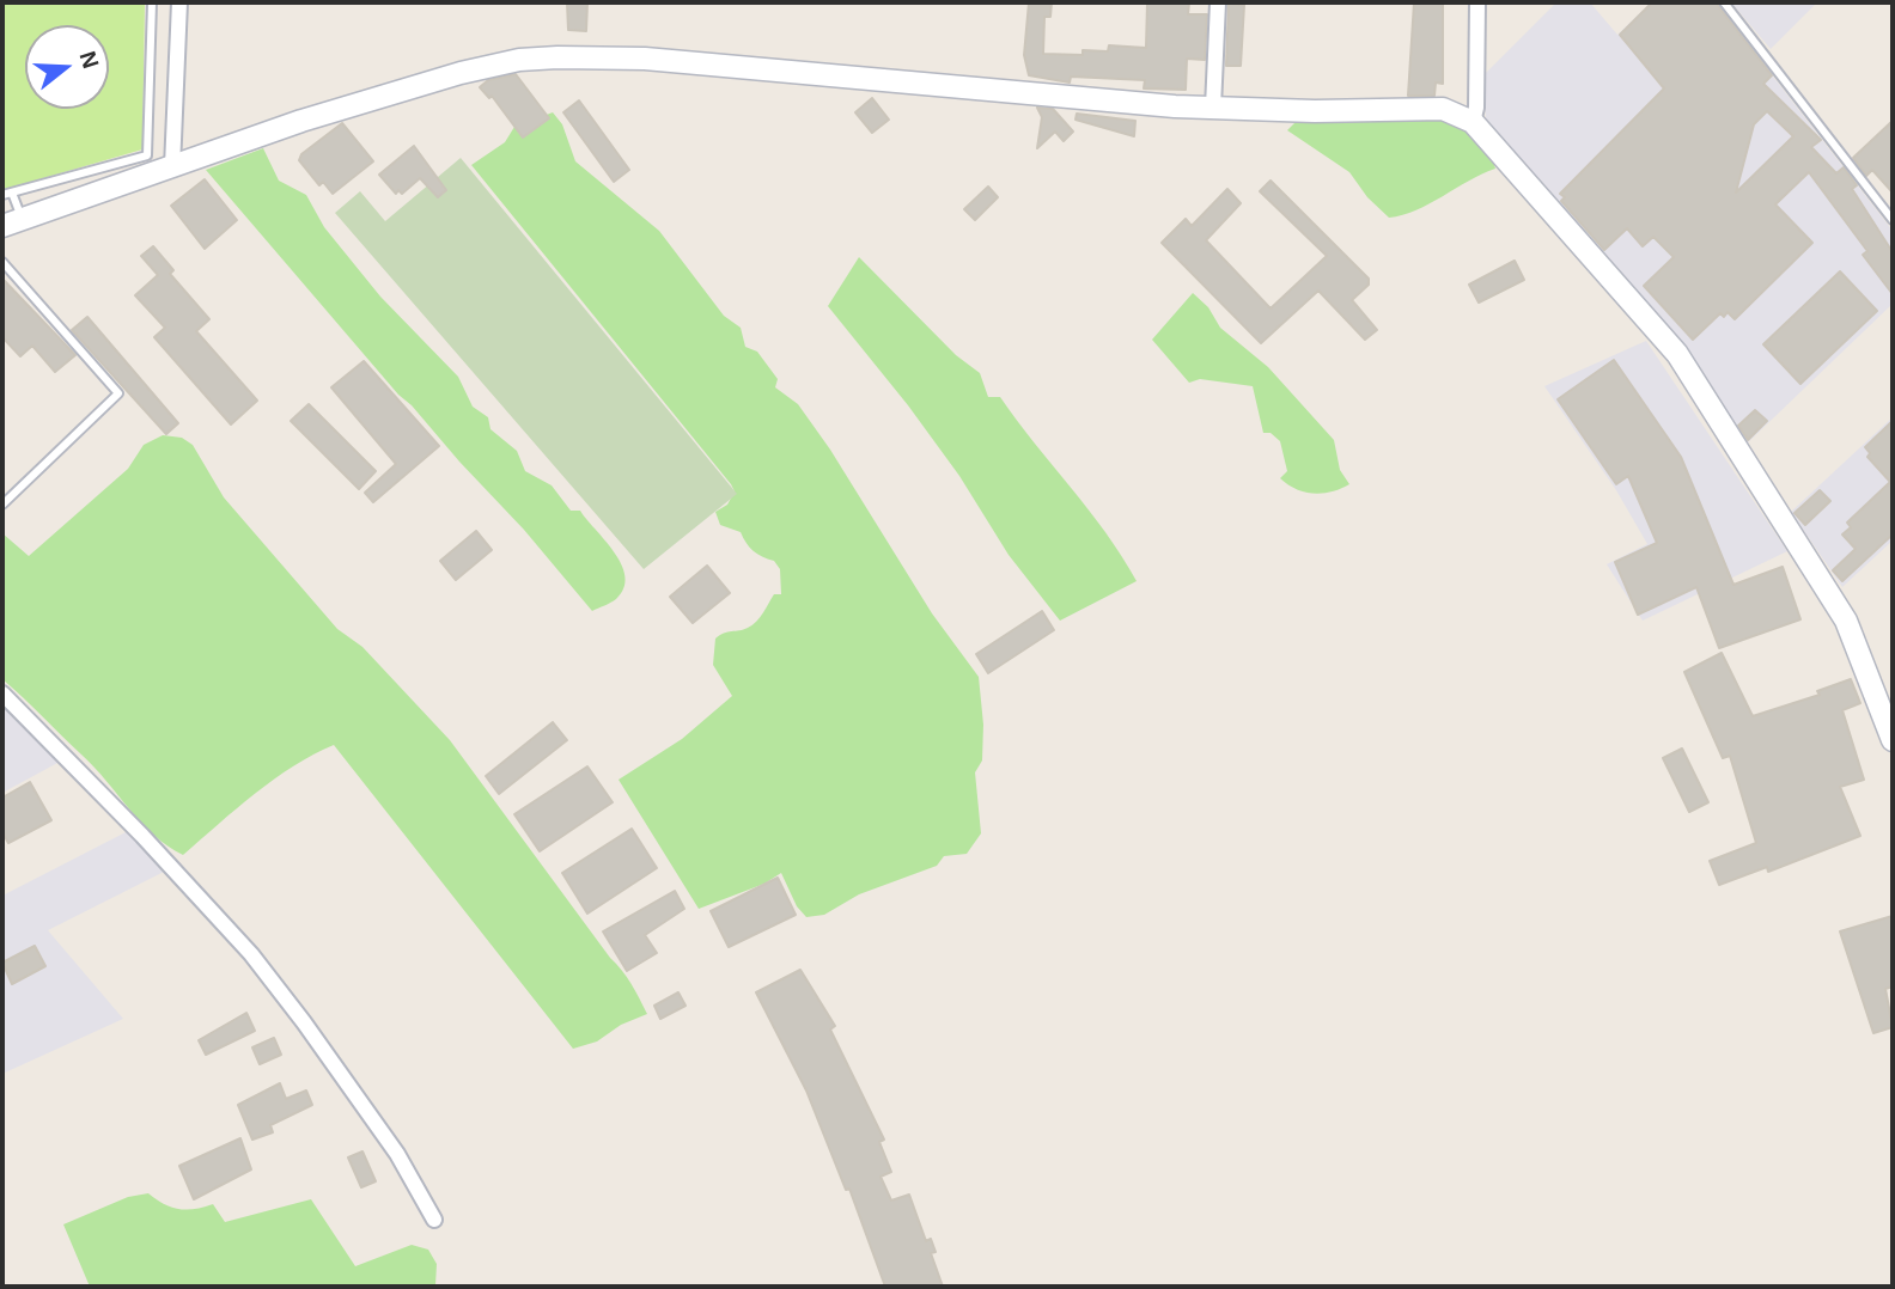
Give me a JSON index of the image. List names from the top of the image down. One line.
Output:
{"north":"right"}
